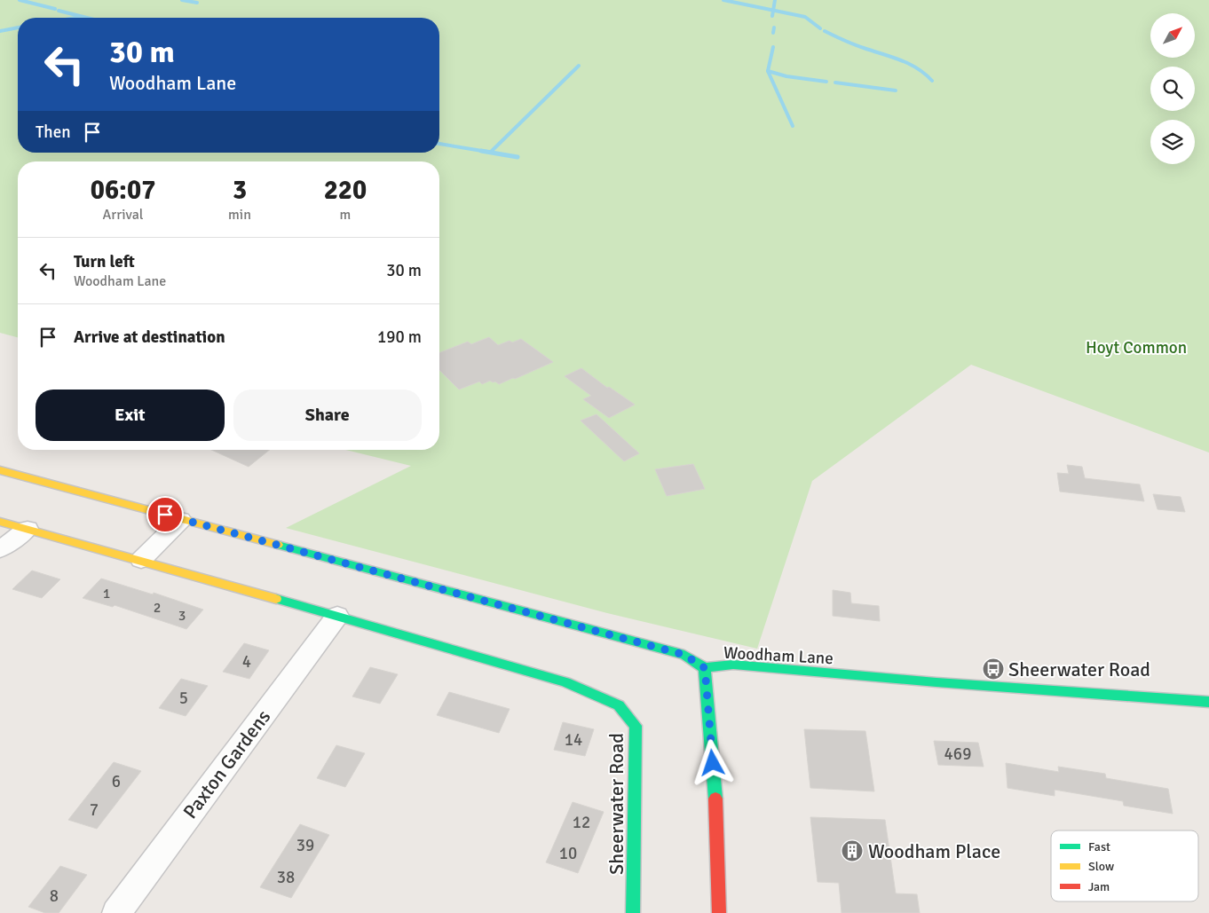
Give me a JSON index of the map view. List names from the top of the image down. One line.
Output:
{"streets":{"main road":["Woodham Lane","Sheerwater Road"],"street":["Paxton Gardens"]},"crossings":[["Paxton Gardens","Sheerwater Road"]],"parks":["Hoyt Common"],"places":{"bus stop":["Sheerwater Road"],"building":["Woodham Place"]},"house_numbers":["1","2","3","4","5","14","469","6","7","12","39","10","38","8"],"legend":["Fast","Slow","Jam"],"north":"top right","page":{"turn":["30 m","Woodham Lane"],"then":"Then","eta":["06:07","Arrival","3","min","220","m"],"list":[{"name":"Turn left","note":"Woodham Lane","value":"30 m"},{"name":"Arrive at destination","value":"190 m"}],"buttons":["Exit","Share"]}}
